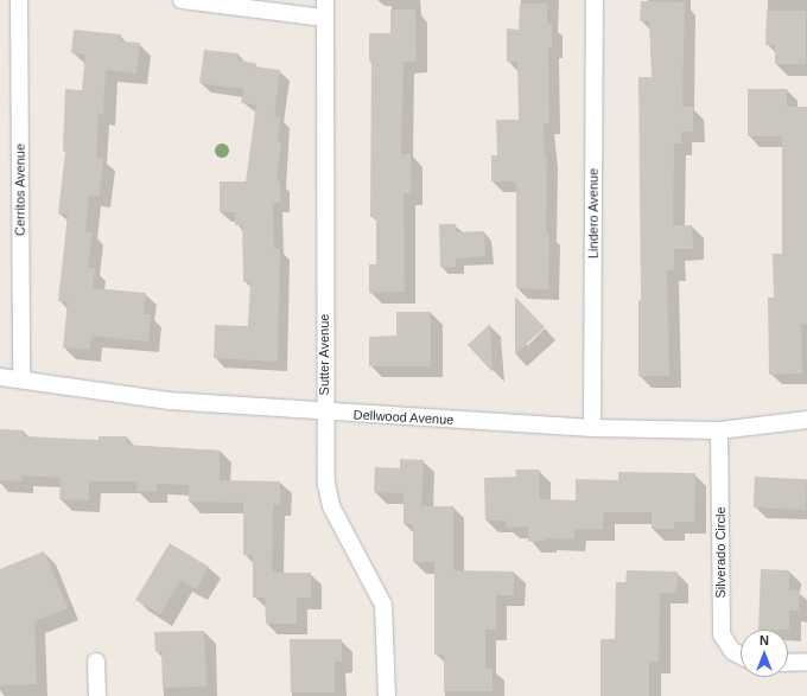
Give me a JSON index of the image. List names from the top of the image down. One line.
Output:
{"streets":{"street":["Cerritos Avenue","Lindero Avenue","Sutter Avenue","Dellwood Avenue","Silverado Circle"]},"crossings":[["Cerritos Avenue","Dellwood Avenue"],["Lindero Avenue","Dellwood Avenue"],["Sutter Avenue","Dellwood Avenue"],["Dellwood Avenue","Silverado Circle"]],"north":"top"}
